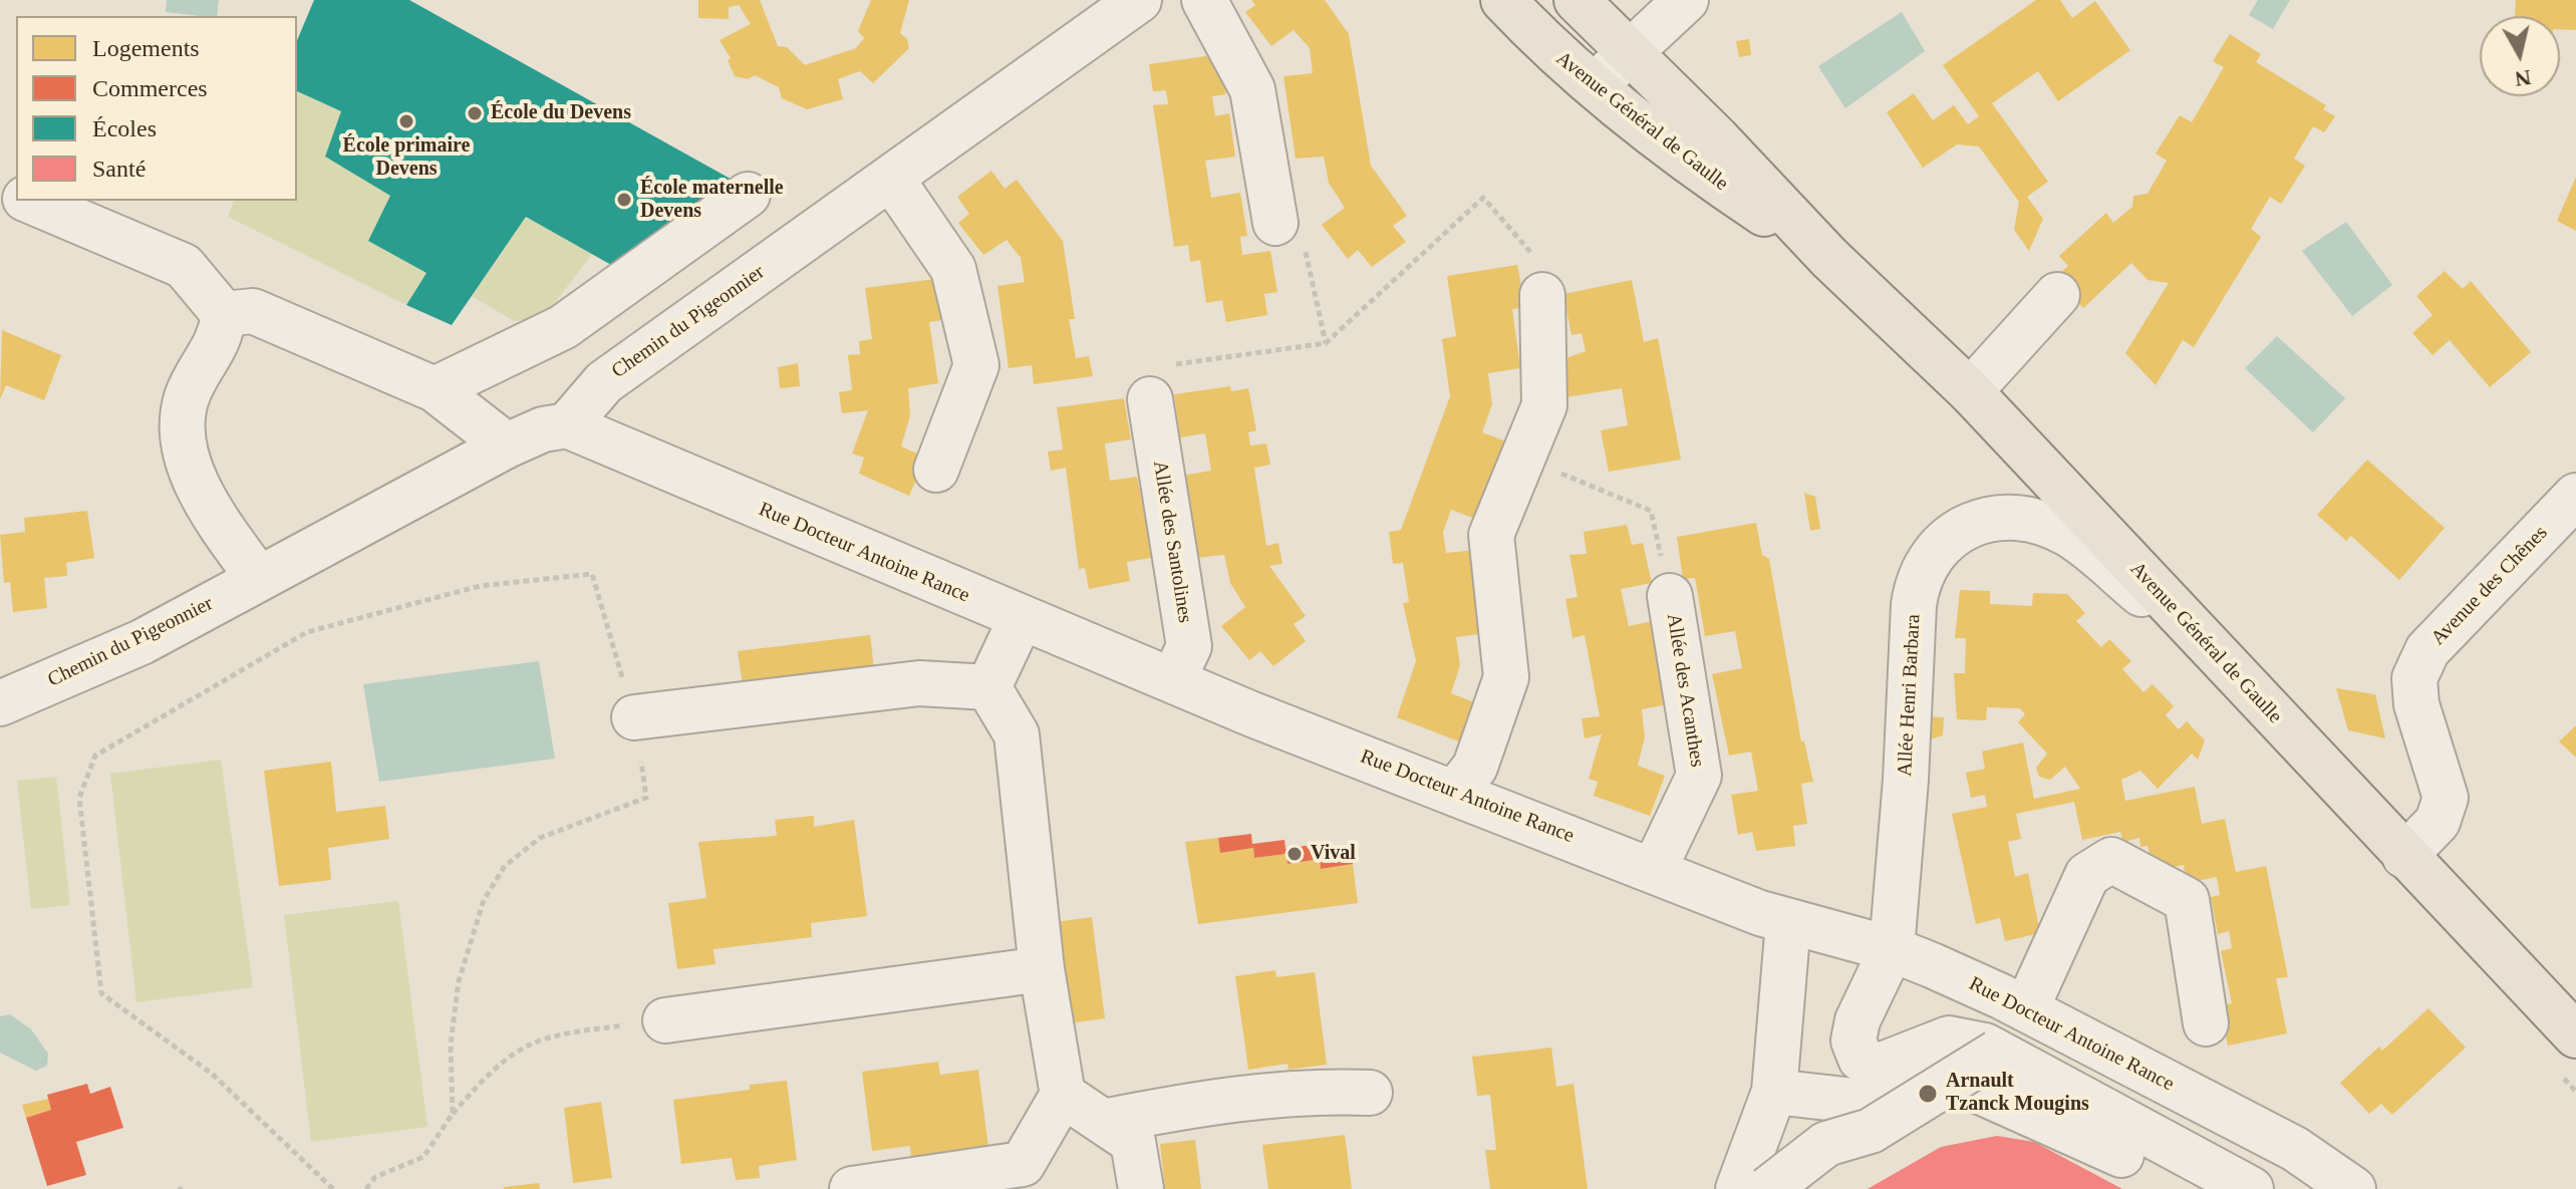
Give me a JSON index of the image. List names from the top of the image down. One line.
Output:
{"streets":{"main road":["Avenue Général de Gaulle"],"street":["Chemin du Pigeonnier","Allée des Santolines","Rue Docteur Antoine Rance","Avenue des Chênes","Allée des Acanthes","Allée Henri Barbara"]},"crossings":[["Avenue Général de Gaulle","Avenue des Chênes"],["Avenue Général de Gaulle","Allée Henri Barbara"],["Chemin du Pigeonnier","Rue Docteur Antoine Rance"],["Allée des Santolines","Rue Docteur Antoine Rance"],["Rue Docteur Antoine Rance","Allée des Acanthes"],["Rue Docteur Antoine Rance","Allée Henri Barbara"]],"places":["École du Devens","École primaire Devens","École maternelle Devens","Vival","Arnault Tzanck Mougins"],"legend":["Logements","Commerces","Écoles","Santé"],"north":"bottom"}
